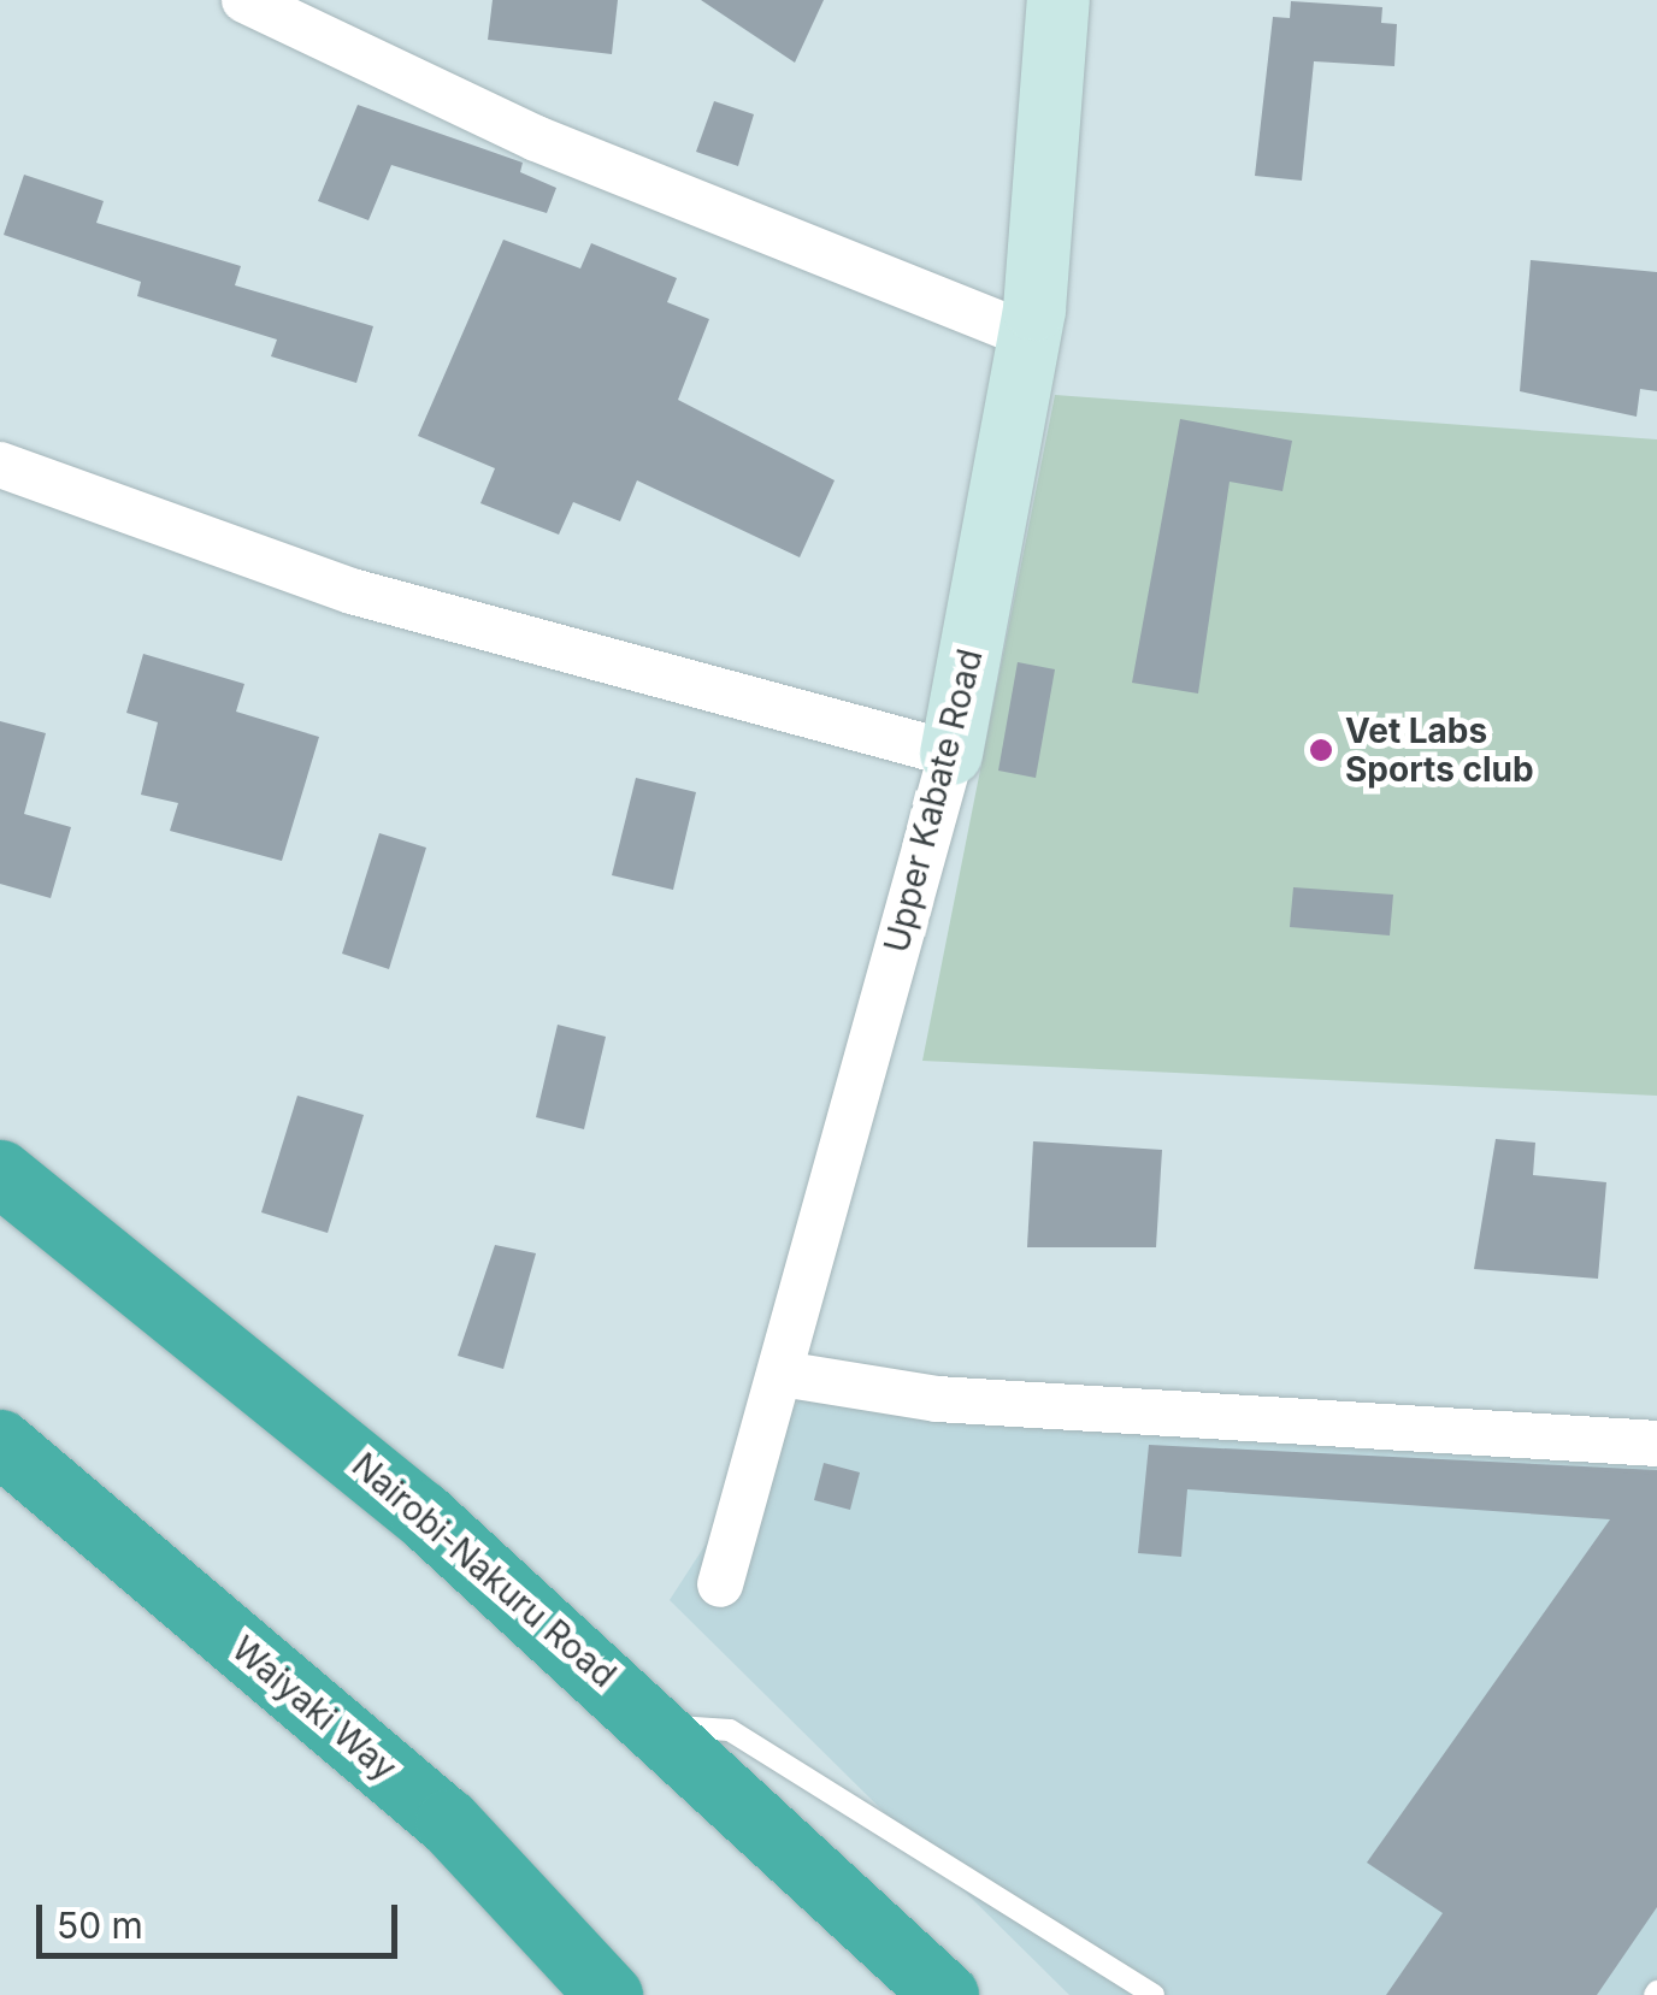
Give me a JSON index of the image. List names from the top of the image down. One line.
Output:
{"streets":{"highway":["Nairobi-Nakuru Road","Waiyaki Way"],"street":["Upper Kabate Road"]},"places":["Vet Labs Sports club"],"scale_bar":"50 m"}
